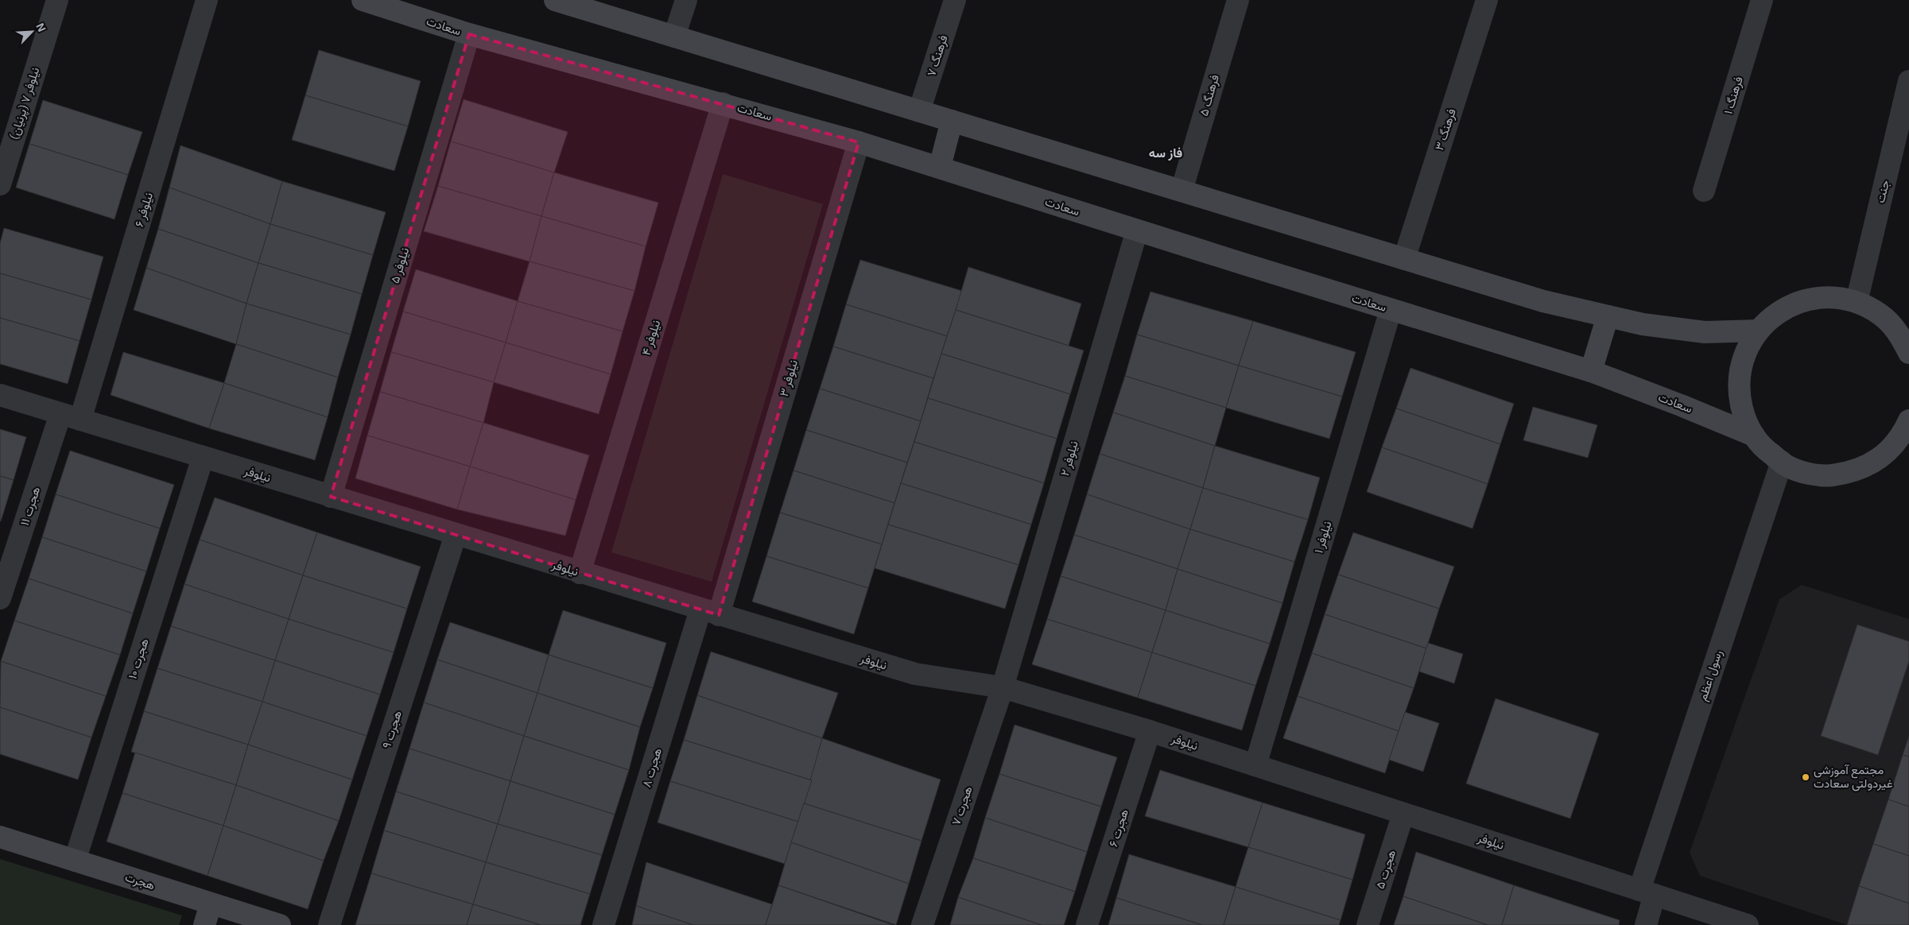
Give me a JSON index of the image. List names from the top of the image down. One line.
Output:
{"streets":{"street":["سعادت","فرهنگ ۷","فرهنگ ۵","فرهنگ ۱","نیلوفر ۷ (پرنیان)","فرهنگ ۳","جنت","نیلوفر ۶","نیلوفر ۵","نیلوفر ۴","نیلوفر ۳","نیلوفر ۲","نیلوفر","هجرت ۱۱","نیلوفر ۱","هجرت ۱۰","رسول اعظم","هجرت ۹","هجرت ۸","هجرت ۷","هجرت ۶","هجرت ۵","هجرت"]},"crossings":[["سعادت","نیلوفر ۵"],["سعادت","نیلوفر ۴"],["سعادت","نیلوفر ۳"],["سعادت","نیلوفر ۲"],["سعادت","نیلوفر ۱"],["نیلوفر ۶","نیلوفر"],["نیلوفر ۶","هجرت ۱۱"],["نیلوفر ۵","نیلوفر"],["نیلوفر ۴","نیلوفر"],["نیلوفر ۳","نیلوفر"],["نیلوفر ۳","هجرت ۸"],["نیلوفر ۲","نیلوفر"],["نیلوفر ۲","هجرت ۷"],["نیلوفر","هجرت ۱۱"],["نیلوفر","نیلوفر ۱"],["نیلوفر","هجرت ۱۰"],["نیلوفر","رسول اعظم"],["نیلوفر","هجرت ۹"],["نیلوفر","هجرت ۸"],["نیلوفر","هجرت ۷"],["نیلوفر","هجرت ۶"],["نیلوفر","هجرت ۵"],["هجرت ۱۰","هجرت"]],"districts":["فاز سه"],"places":["مجتمع آموزشی غیردولتی سعادت"],"north":"top right"}
